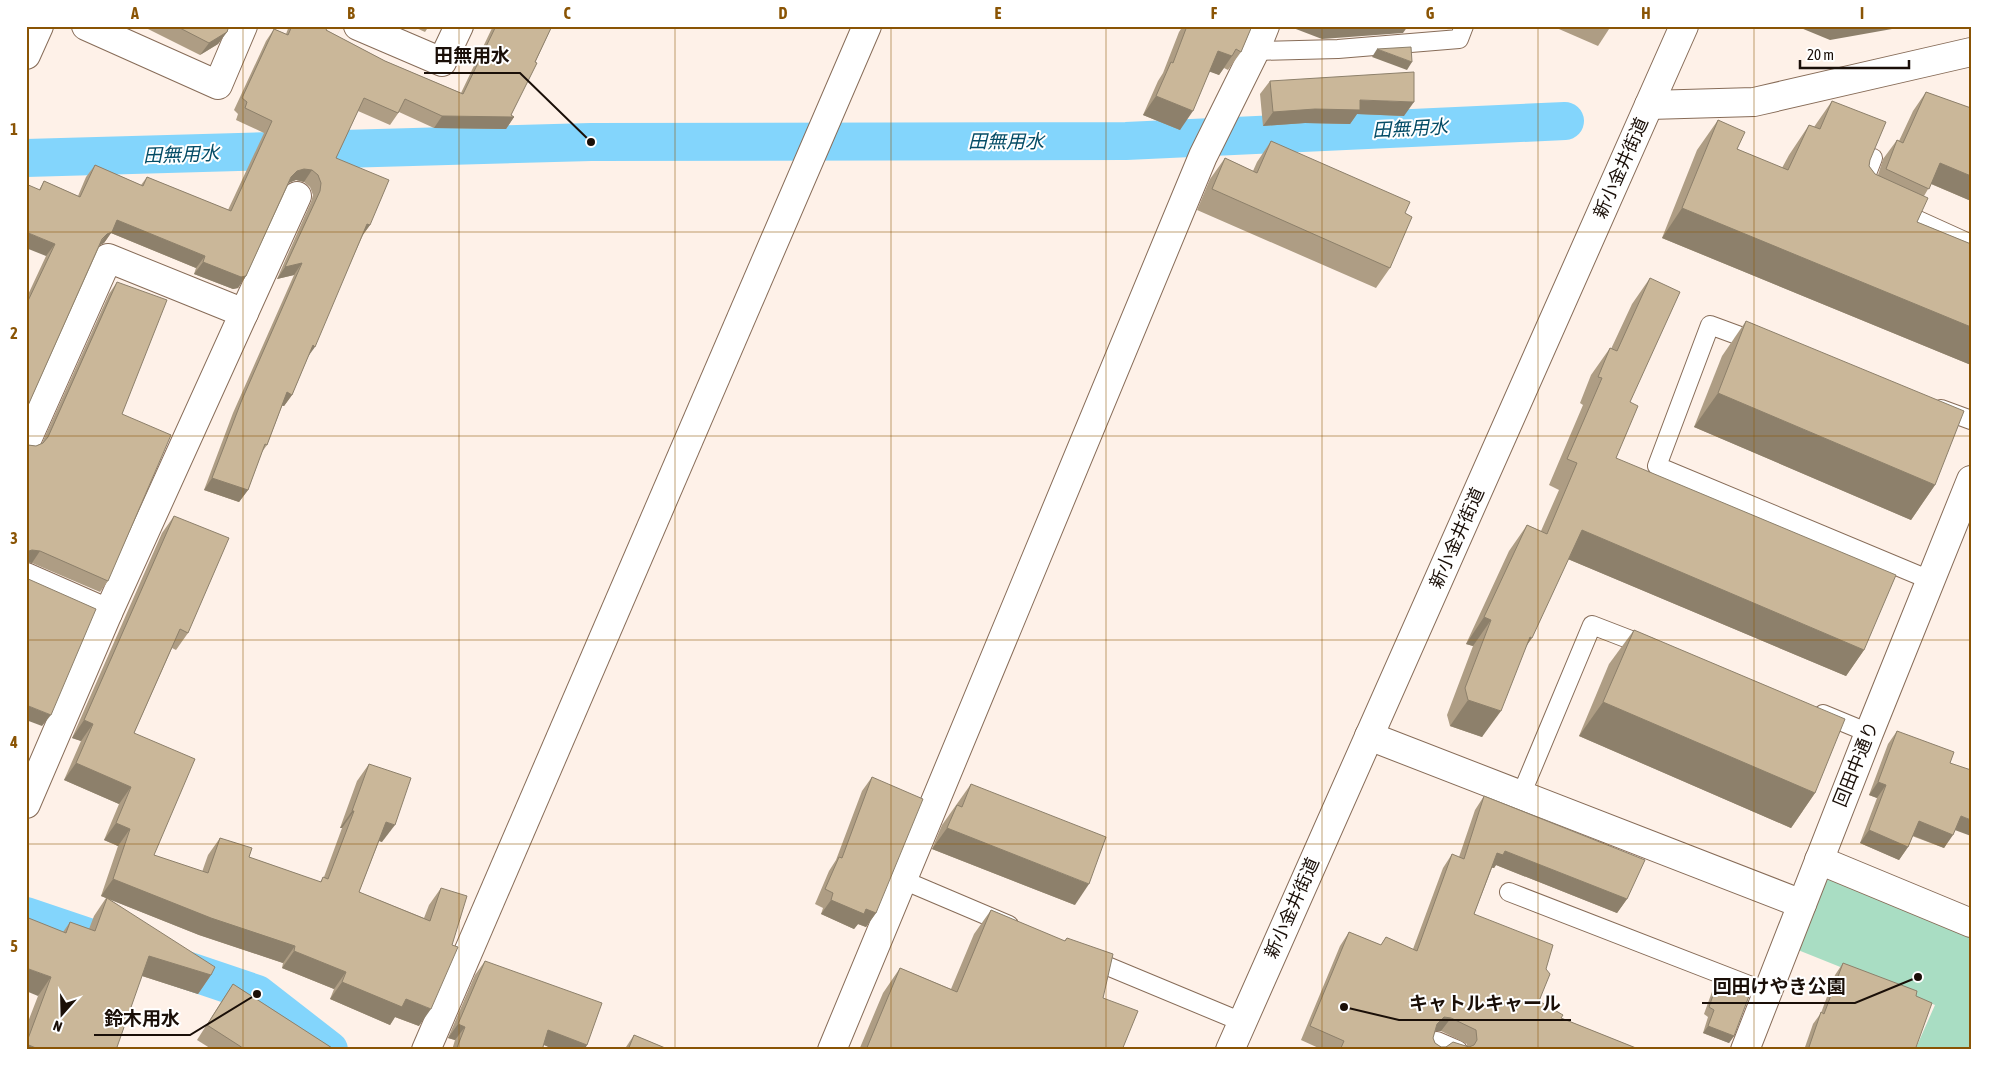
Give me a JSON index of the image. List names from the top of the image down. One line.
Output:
{"streets":{"street":["新小金井街道","回田中通り"]},"water":["田無用水"],"places":["田無用水","回田けやき公園","鈴木用水","キャトルキャール"],"scale_bar":"20 m","north":"bottom","grid":{"columns":["A","B","C","D","E","F","G","H","I"],"rows":["1","2","3","4","5"]}}
